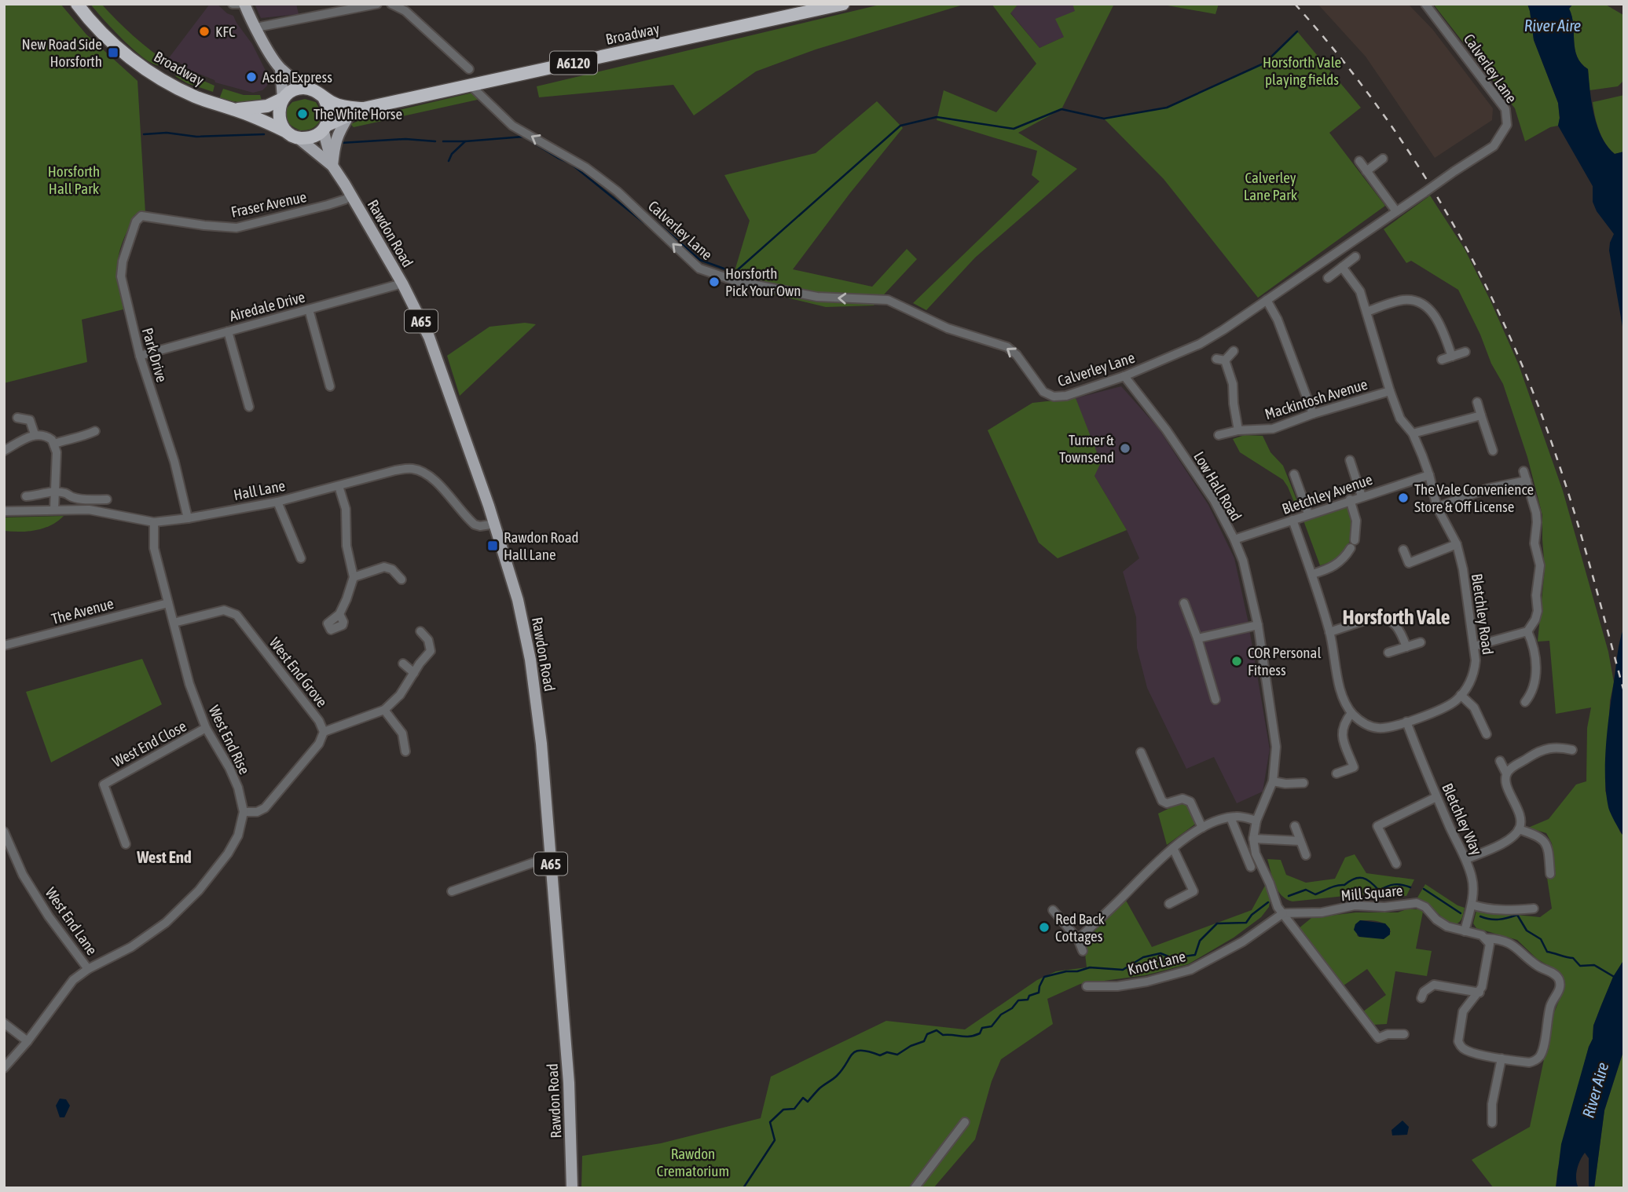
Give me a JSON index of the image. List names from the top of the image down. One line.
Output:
{"streets":{"highway":["Broadway","A6120"],"main road":["Rawdon Road","A65"],"street":["Calverley Lane","Fraser Avenue","Airedale Drive","Park Drive","Mackintosh Avenue","Low Hall Road","Hall Lane","Bletchley Avenue","The Avenue","Bletchley Road","West End Grove","West End Rise","West End Close","Bletchley Way","Mill Square","West End Lane","Knott Lane"]},"crossings":[["Broadway","A6120"],["Broadway","Calverley Lane"],["Broadway","Rawdon Road"],["A6120","Rawdon Road"],["Calverley Lane","Low Hall Road"],["Fraser Avenue","Rawdon Road"],["Fraser Avenue","Park Drive"],["Rawdon Road","Airedale Drive"],["Rawdon Road","Hall Lane"],["Airedale Drive","Park Drive"],["Park Drive","Hall Lane"],["Mackintosh Avenue","Bletchley Road"],["Low Hall Road","Bletchley Avenue"],["Low Hall Road","Mill Square"],["Low Hall Road","Knott Lane"],["Hall Lane","West End Rise"],["Bletchley Avenue","Bletchley Road"],["The Avenue","West End Rise"],["Bletchley Road","Bletchley Way"],["West End Grove","West End Rise"],["West End Rise","West End Close"],["West End Rise","West End Lane"],["Bletchley Way","Mill Square"],["Mill Square","Knott Lane"]],"one_way":["Calverley Lane"],"districts":["Horsforth Vale","West End"],"water":["River Aire"],"parks":["Horsforth Vale playing fields","Horsforth Hall Park","Calverley Lane Park","Rawdon Crematorium"],"places":{"other":["KFC","Asda Express","The White Horse","Horsforth Pick Your Own","Turner & Townsend","The Vale Convenience Store & Off License","COR Personal Fitness","Red Back Cottages"],"transit":["New Road Side Horsforth","Rawdon Road Hall Lane"]}}
